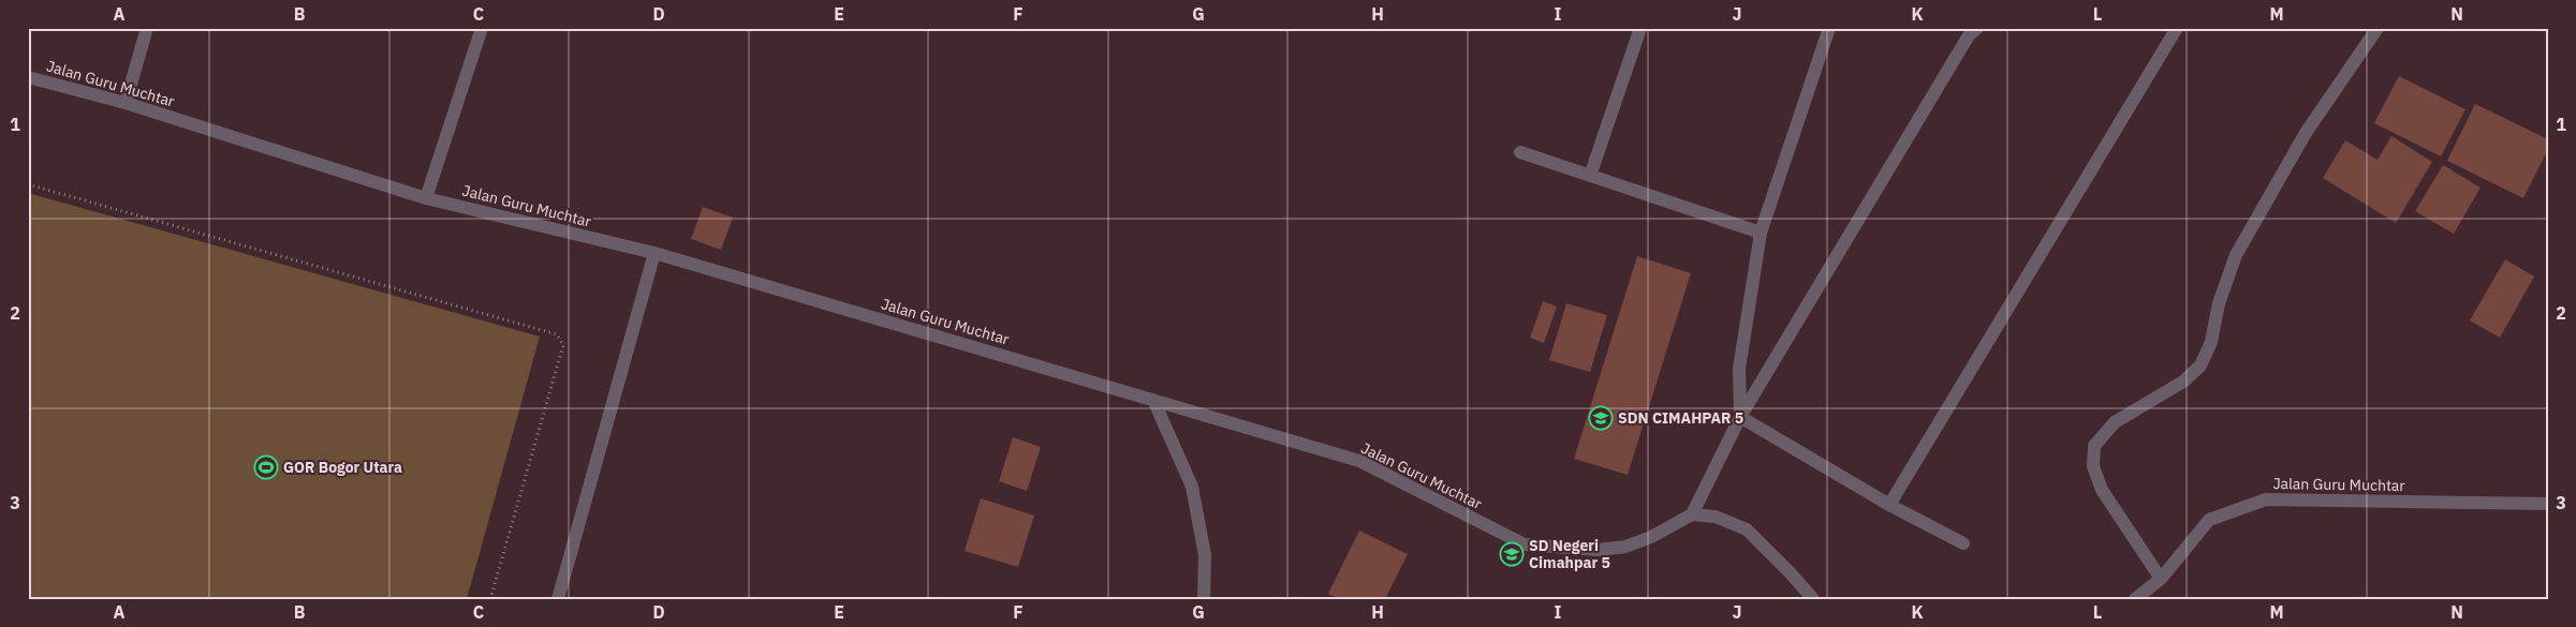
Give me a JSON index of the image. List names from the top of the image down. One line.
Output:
{"streets":{"street":["Jalan Guru Muchtar"]},"places":{"school or university":["SDN CIMAHPAR 5","SD Negeri Cimahpar 5"],"sports":["GOR Bogor Utara"]},"grid":{"columns":["A","B","C","D","E","F","G","H","I","J","K","L","M","N"],"rows":["1","2","3"]}}
